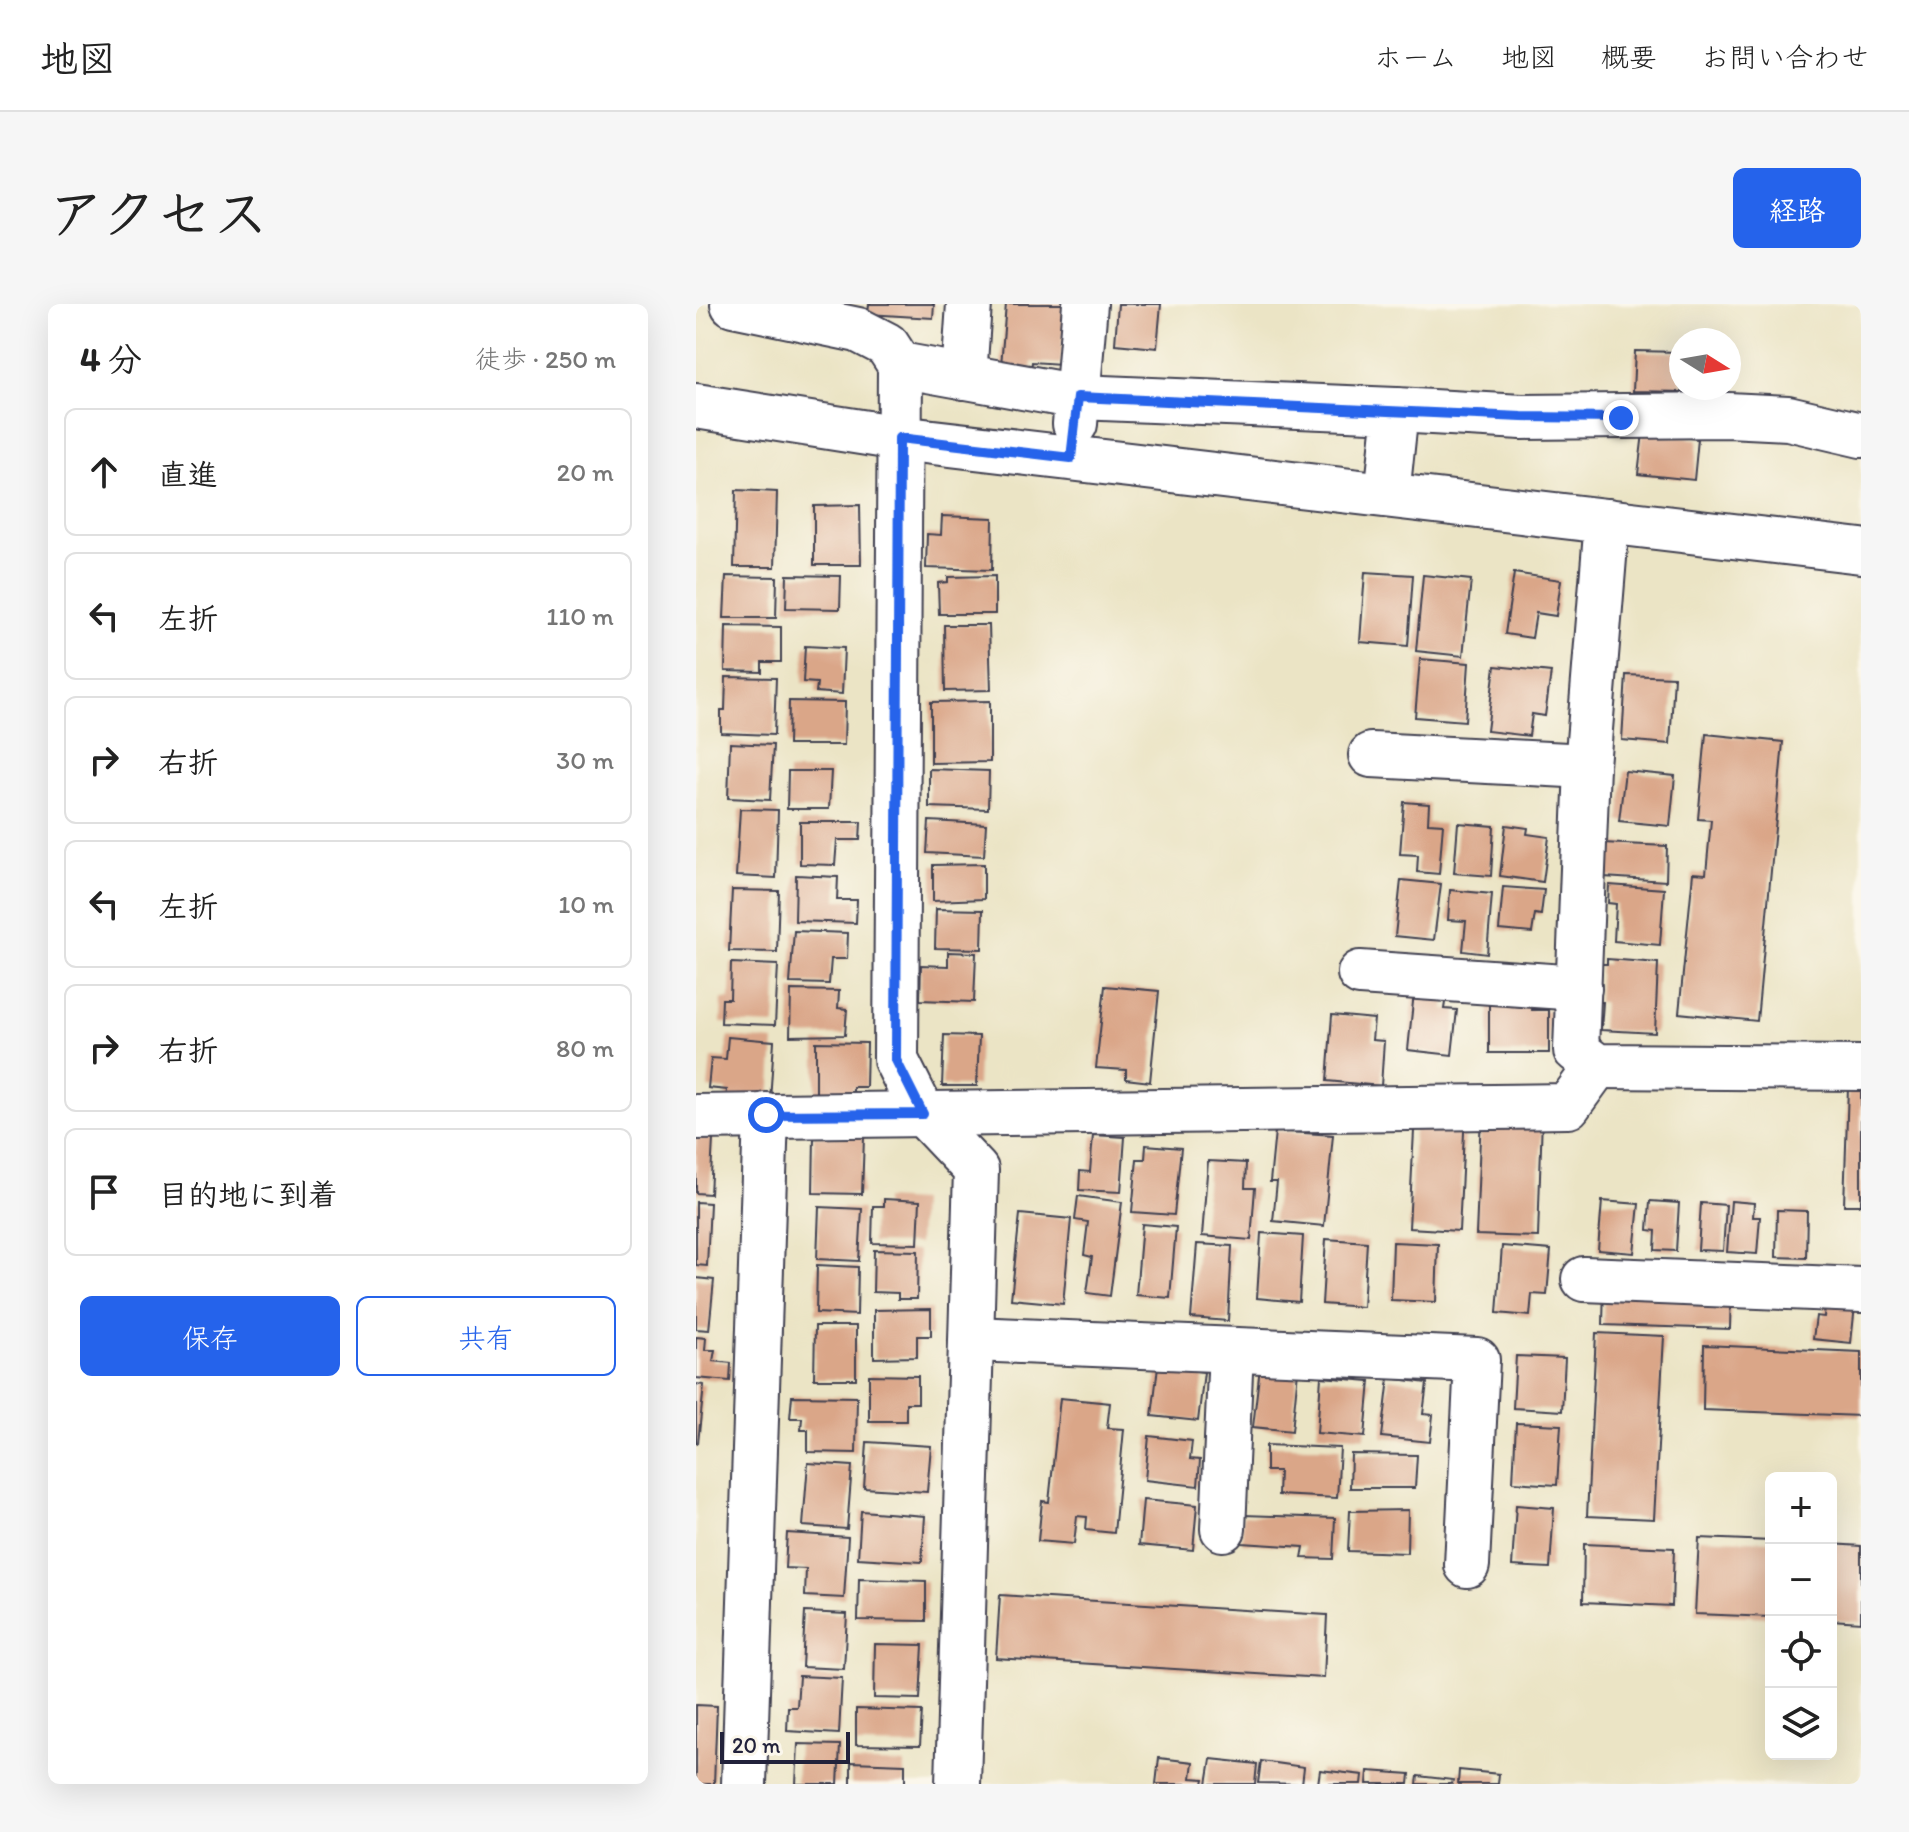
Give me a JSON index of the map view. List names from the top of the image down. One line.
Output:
{"scale_bar":"20 m","north":"right","page":{"header":"地図","nav":["ホーム","地図","概要","お問い合わせ"],"title":"アクセス","buttons":["経路",["保存","共有"]],"heading":["4 分","徒歩 · 250 m"],"list":[["直進","20 m"],["左折","110 m"],["右折","30 m"],["左折","10 m"],["右折","80 m"],"目的地に到着"],"map_buttons":["+","−"],"scale":"20 m"}}
